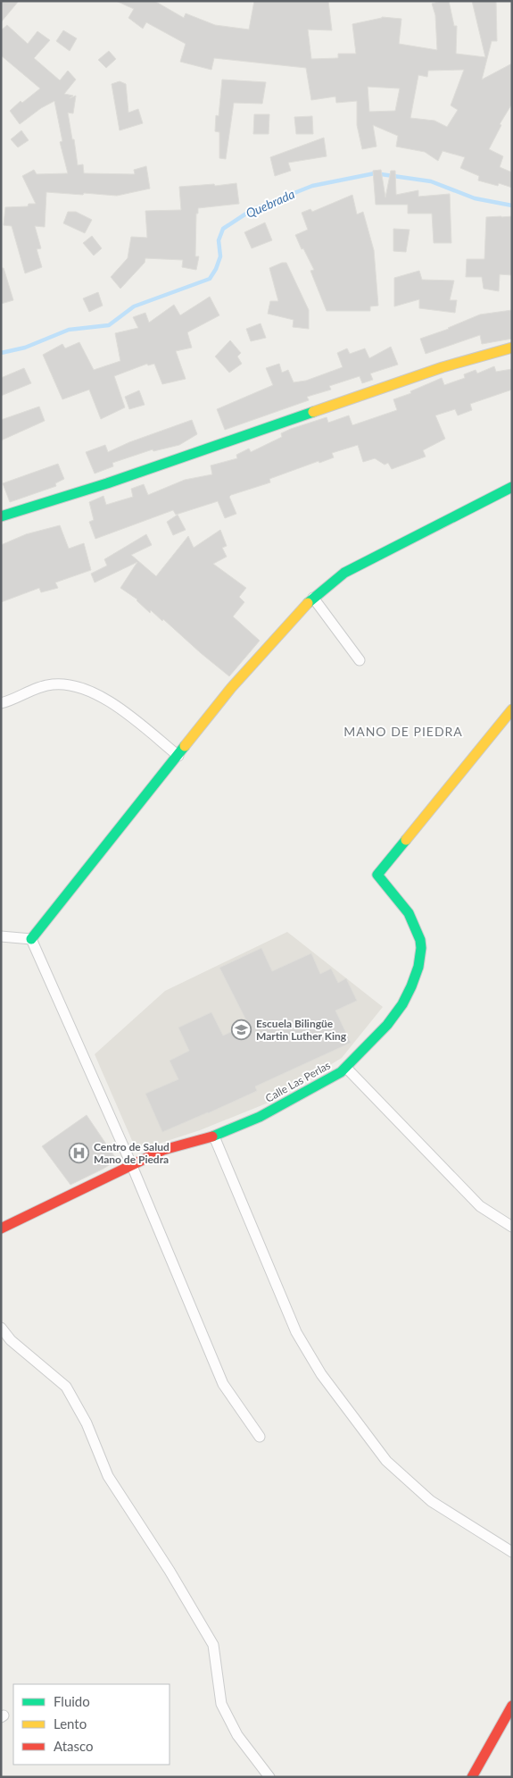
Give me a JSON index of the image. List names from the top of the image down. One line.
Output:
{"streets":{"street":["Calle Las Perlas"]},"districts":["MANO DE PIEDRA"],"water":["Quebrada"],"places":{"school or university":["Escuela Bilingüe Martin Luther King"],"hospital":["Centro de Salud Mano de Piedra"]},"legend":["Fluido","Lento","Atasco"]}
